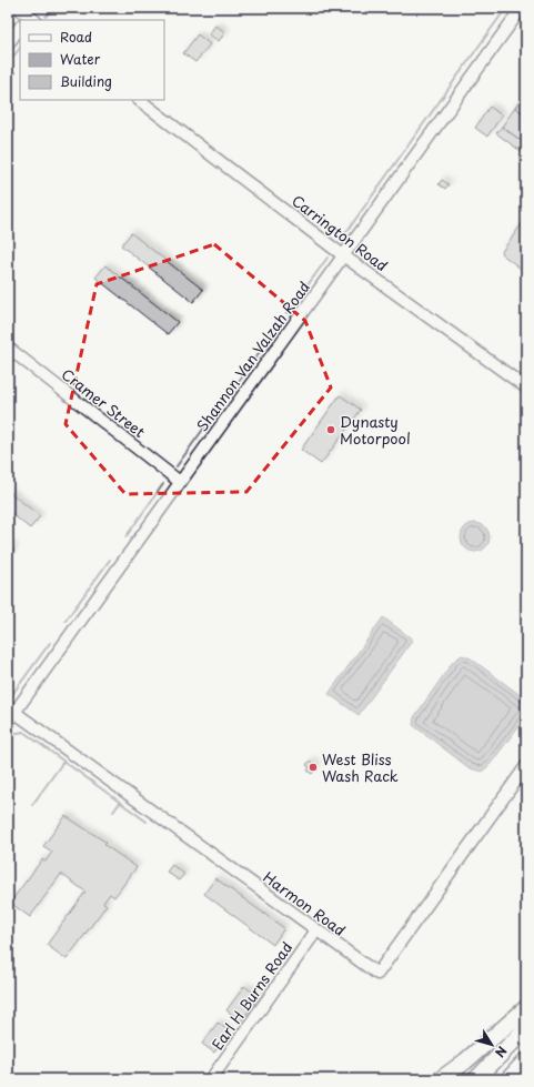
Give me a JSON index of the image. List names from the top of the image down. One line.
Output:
{"streets":{"street":["Carrington Road","Shannon Van Valzah Road","Cramer Street","Harmon Road","Earl H Burns Road"]},"crossings":[["Carrington Road","Shannon Van Valzah Road"],["Shannon Van Valzah Road","Cramer Street"],["Shannon Van Valzah Road","Harmon Road"],["Harmon Road","Earl H Burns Road"]],"places":["Dynasty Motorpool","West Bliss Wash Rack"],"legend":["Road","Water","Building"],"north":"bottom right"}
